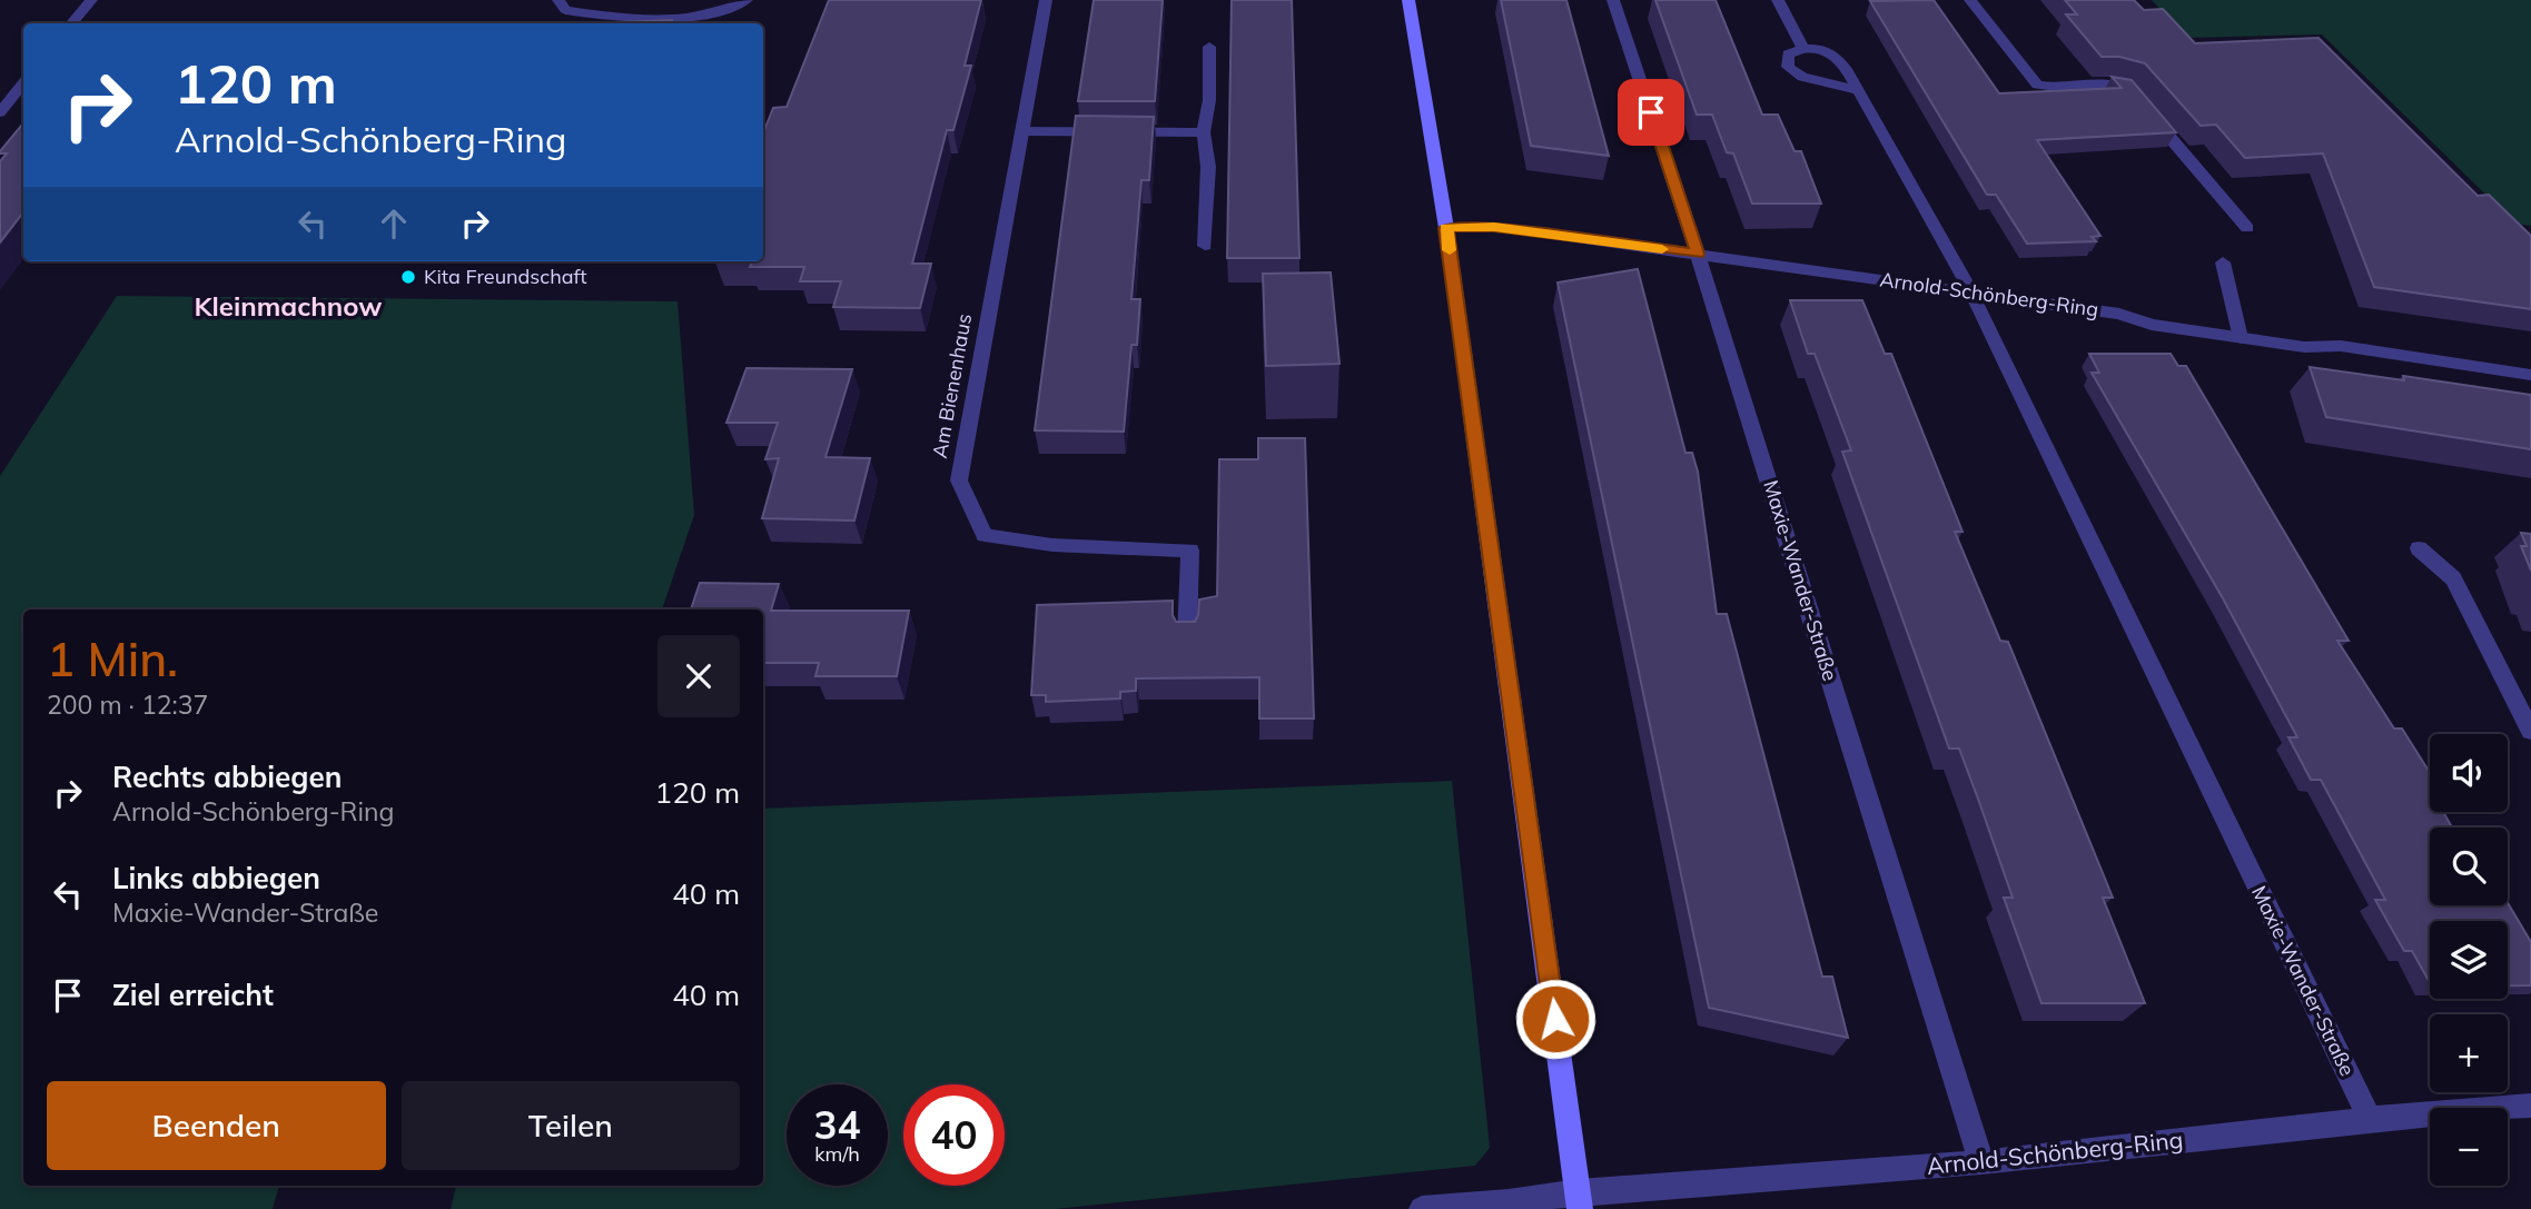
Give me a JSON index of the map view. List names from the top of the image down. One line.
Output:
{"streets":{"street":["Arnold-Schönberg-Ring","Am Bienenhaus","Maxie-Wander-Straße"]},"crossings":[["Arnold-Schönberg-Ring","Maxie-Wander-Straße"]],"districts":["Kleinmachnow"],"places":["Kita Freundschaft"],"page":{"turn":["120 m","Arnold-Schönberg-Ring"],"heading":["1 Min.","200 m · 12:37"],"map_buttons":["+","−"],"list":[{"name":"Rechts abbiegen","note":"Arnold-Schönberg-Ring","value":"120 m"},{"name":"Links abbiegen","note":"Maxie-Wander-Straße","value":"40 m"},{"name":"Ziel erreicht","value":"40 m"}],"buttons":["Beenden","Teilen"],"speed":"34 km/h","limit":"40"}}
